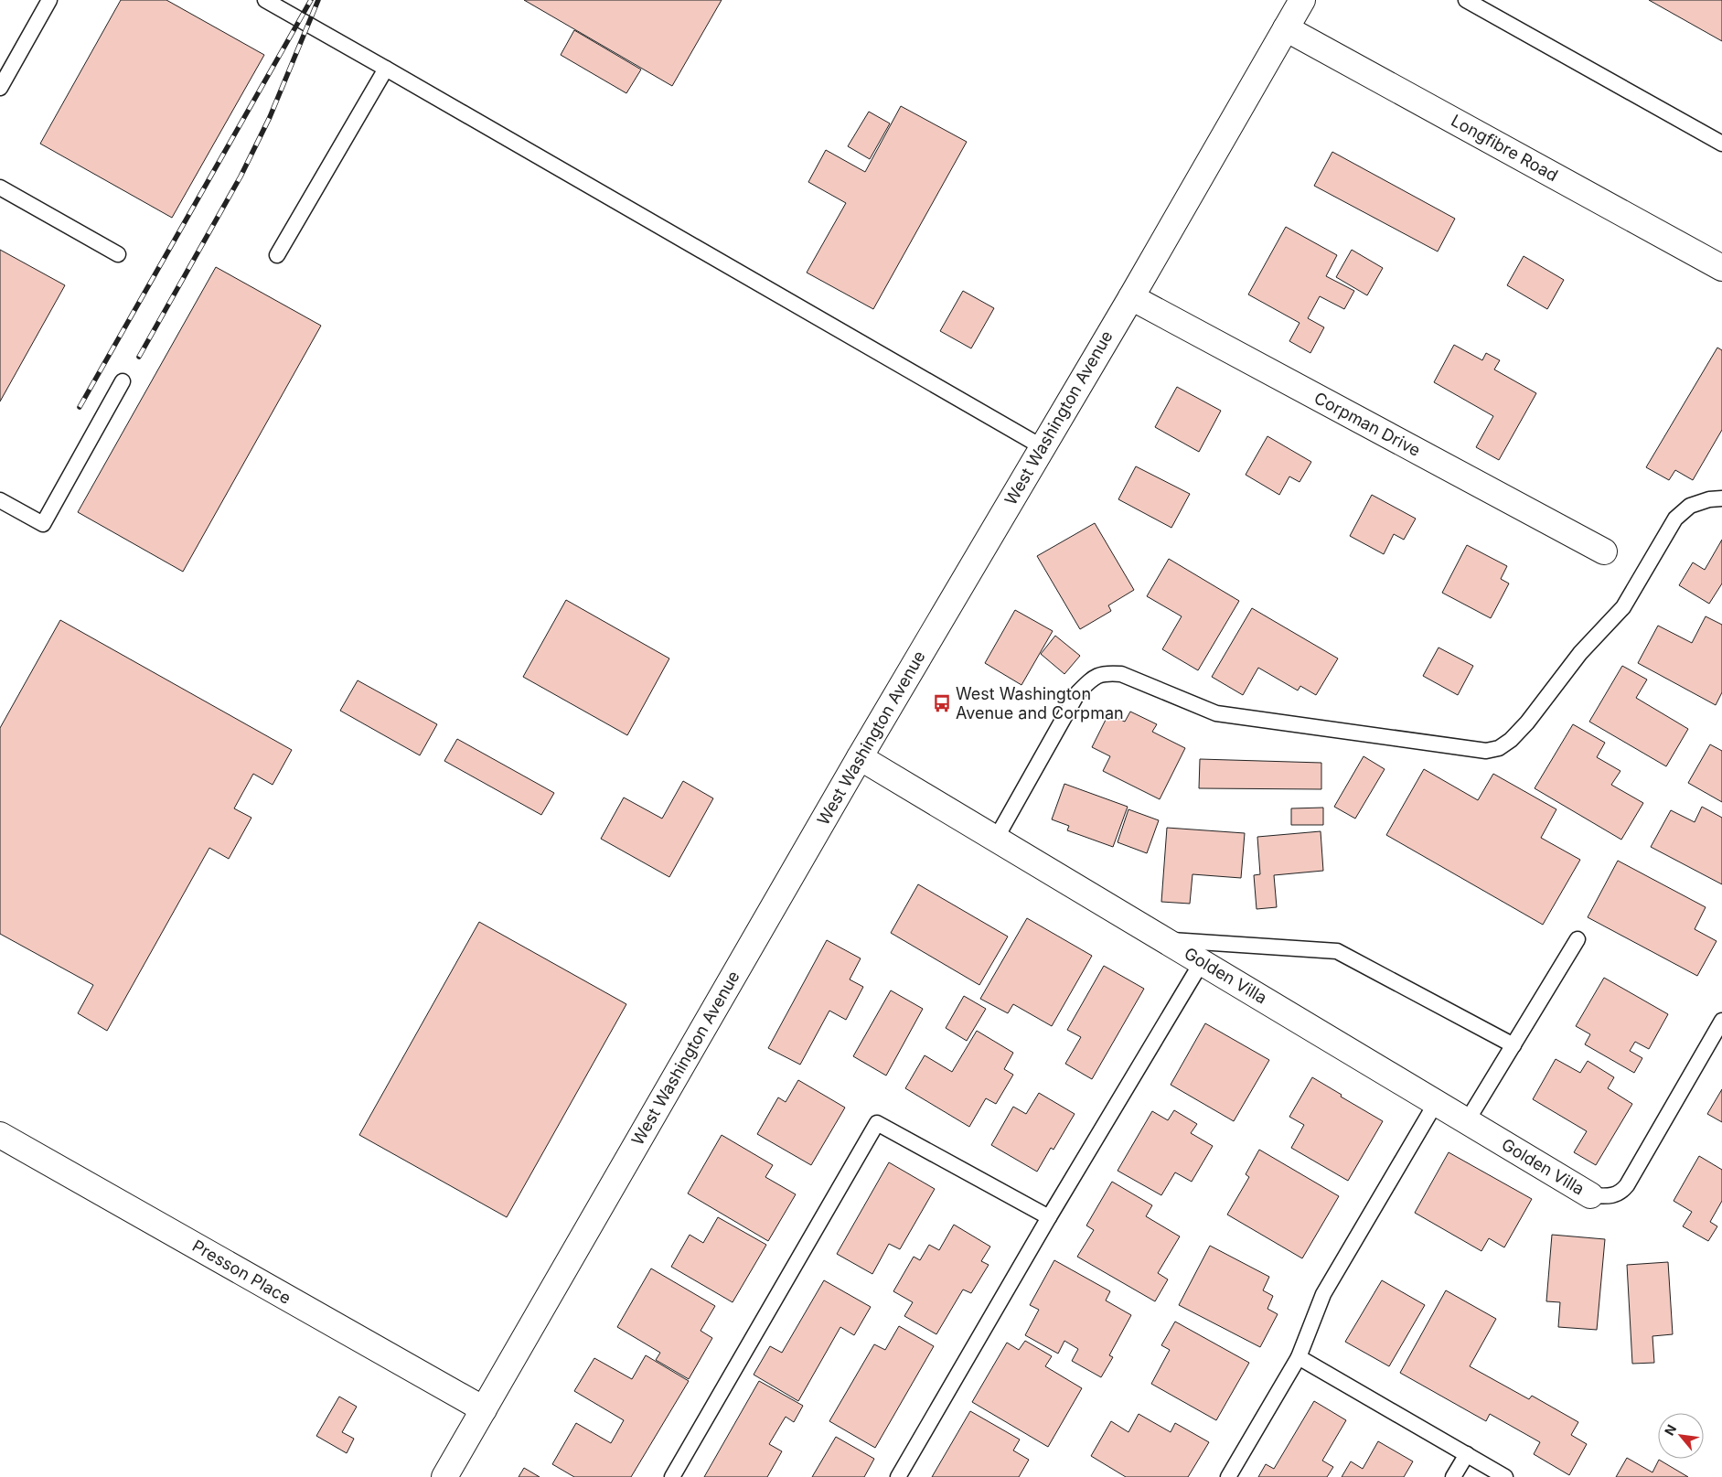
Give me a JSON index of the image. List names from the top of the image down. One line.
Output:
{"streets":{"street":["Longfibre Road","West Washington Avenue","Corpman Drive","Golden Villa","Presson Place"]},"crossings":[["Longfibre Road","West Washington Avenue"],["West Washington Avenue","Corpman Drive"],["West Washington Avenue","Golden Villa"],["West Washington Avenue","Presson Place"]],"places":{"bus stop":["West Washington Avenue and Corpman"]},"north":"top left"}
